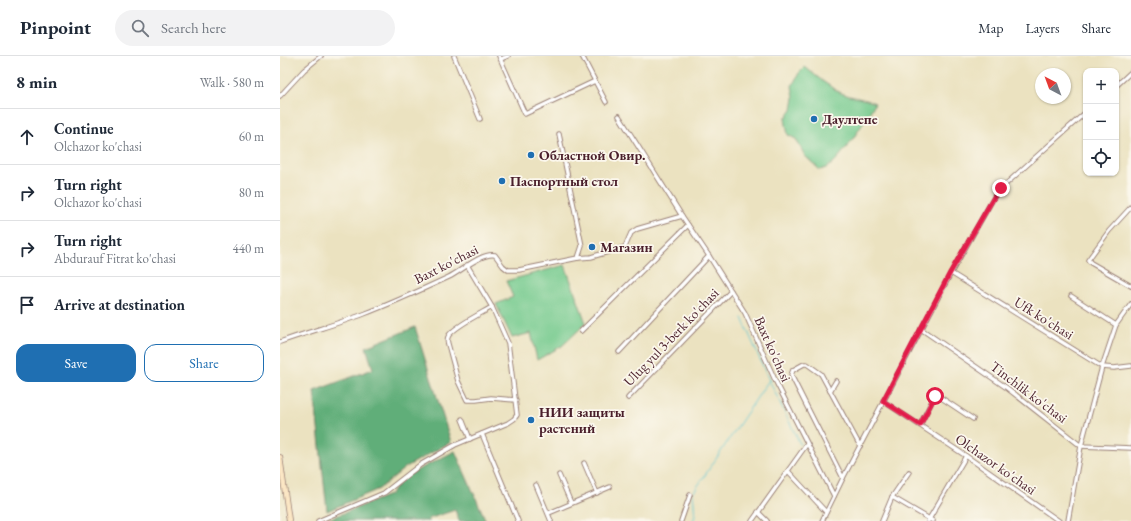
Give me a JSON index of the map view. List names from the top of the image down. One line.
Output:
{"streets":{"street":["Baxt ko'chasi","Ufk ko'chasi","Ulug yul 3-berk ko'chasi","Tinchlik ko'chasi","Olchazor ko'chasi"]},"crossings":[["Baxt ko'chasi","Ulug yul 3-berk ko'chasi"]],"places":["Даултепе","Областной Овир.","Паспортный стол","Магазин","НИИ защиты растений"],"north":"top left","page":{"header":"Pinpoint","search":"Search here","nav":["Map","Layers","Share"],"heading":["8 min","Walk · 580 m"],"map_buttons":["+","−"],"list":[["Continue","Olchazor ko'chasi","60 m"],["Turn right","Olchazor ko'chasi","80 m"],["Turn right","Abdurauf Fitrat ko'chasi","440 m"],"Arrive at destination"],"buttons":["Save","Share"]}}
